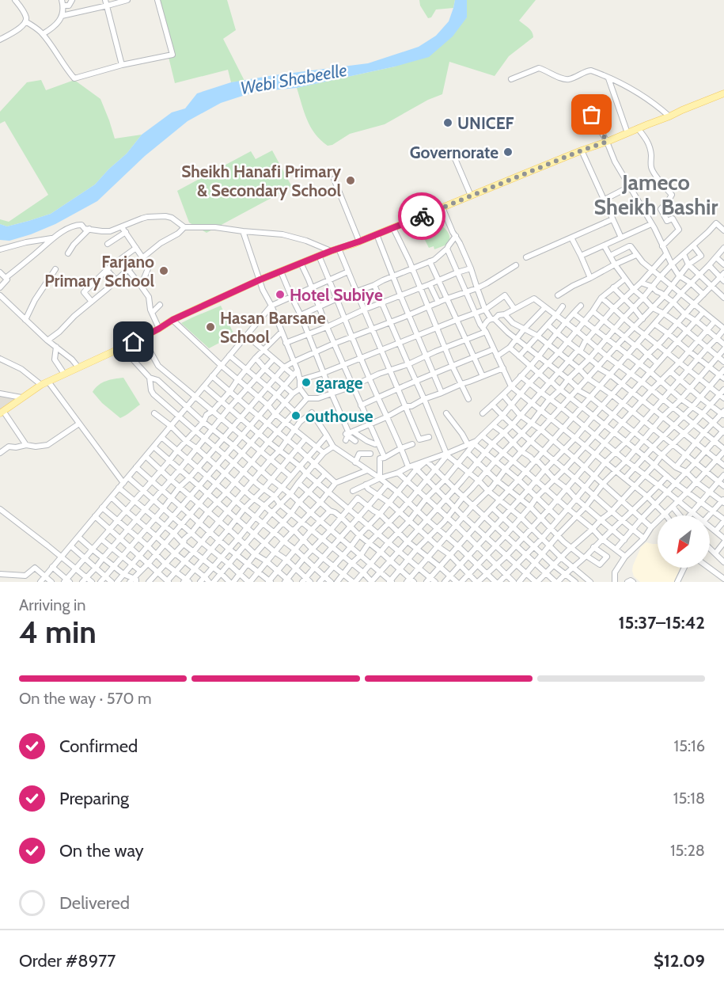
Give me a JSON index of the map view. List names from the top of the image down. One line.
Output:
{"districts":["Jameco Sheikh Bashir"],"water":["Webi Shabeelle"],"places":["UNICEF","Governorate","Sheikh Hanafi Primary & Secondary School","Farjano Primary School","Hotel Subiye","Hasan Barsane School","garage","outhouse"],"north":"bottom left","page":{"heading":["4 min","Arriving in","15:37–15:42"],"panel":["Order #8977","$12.09"],"bar":"On the way · 570 m","list":[["Confirmed","15:16"],["Preparing","15:18"],["On the way","15:28"],"Delivered"]}}
